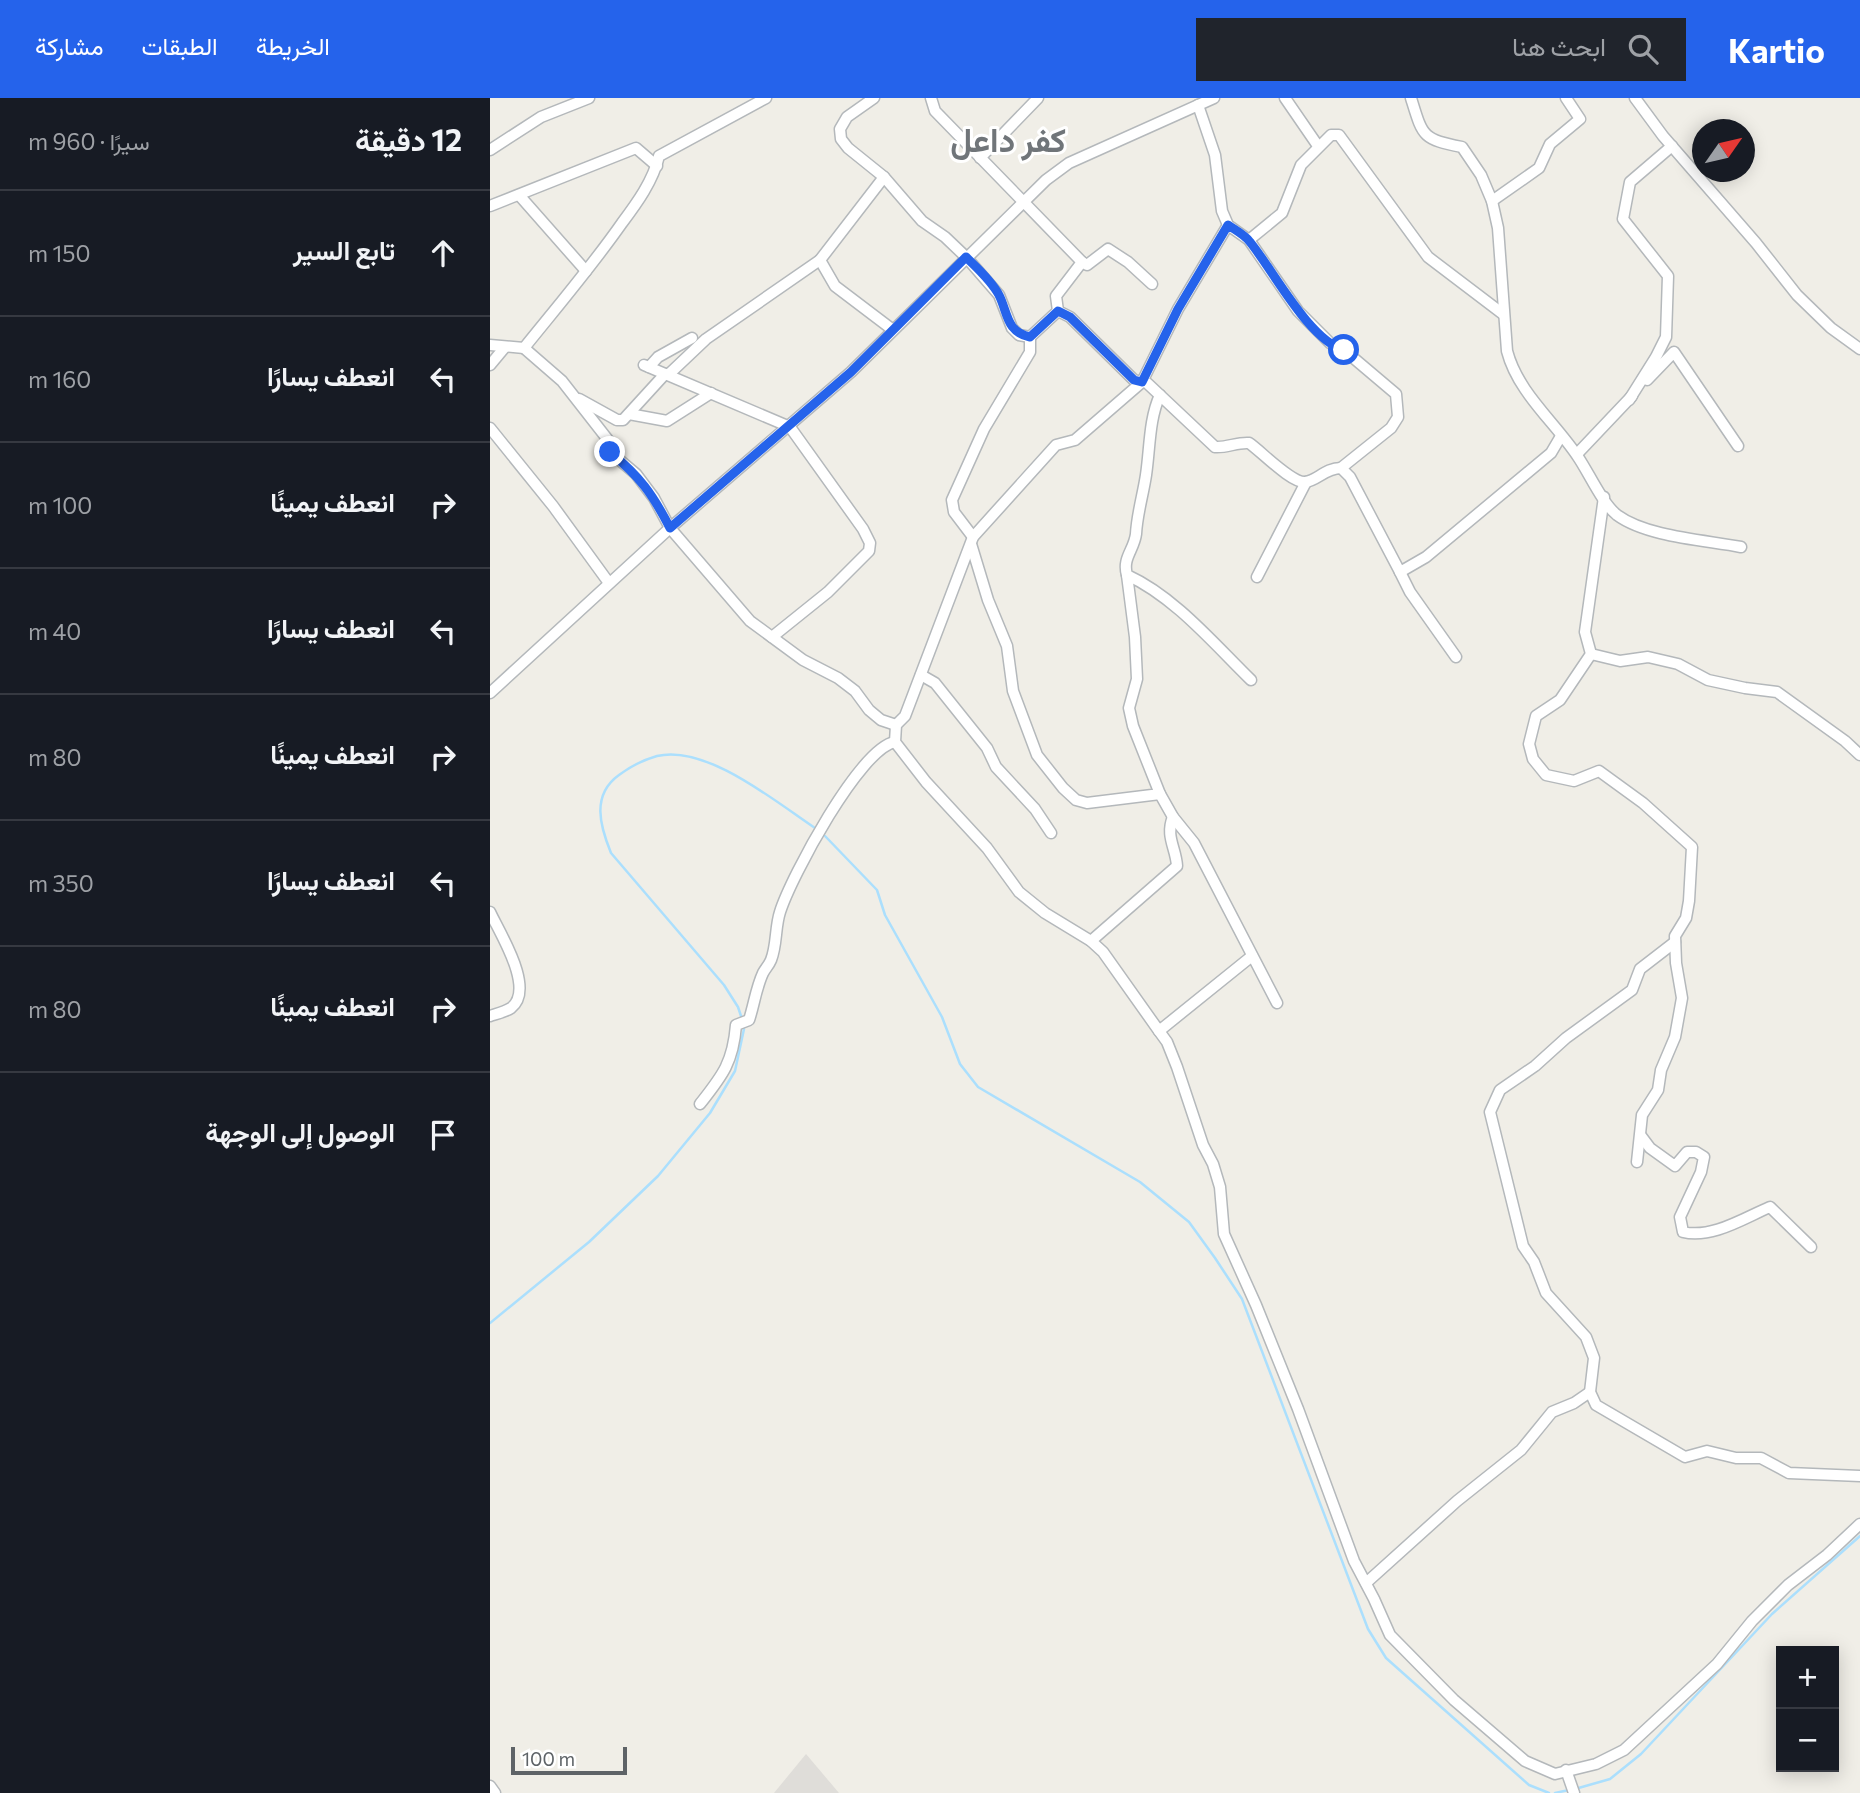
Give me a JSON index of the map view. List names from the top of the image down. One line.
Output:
{"districts":["كفر داعل"],"scale_bar":"100 m","north":"top right","page":{"header":"Kartio","search":"ابحث هنا","nav":["الخريطة","الطبقات","مشاركة"],"heading":["12 دقيقة","سيرًا · 960 m"],"list":[["تابع السير","150 m"],["انعطف يسارًا","160 m"],["انعطف يمينًا","100 m"],["انعطف يسارًا","40 m"],["انعطف يمينًا","80 m"],["انعطف يسارًا","350 m"],["انعطف يمينًا","80 m"],"الوصول إلى الوجهة"],"map_buttons":["+","−"],"scale":"100 m"}}
